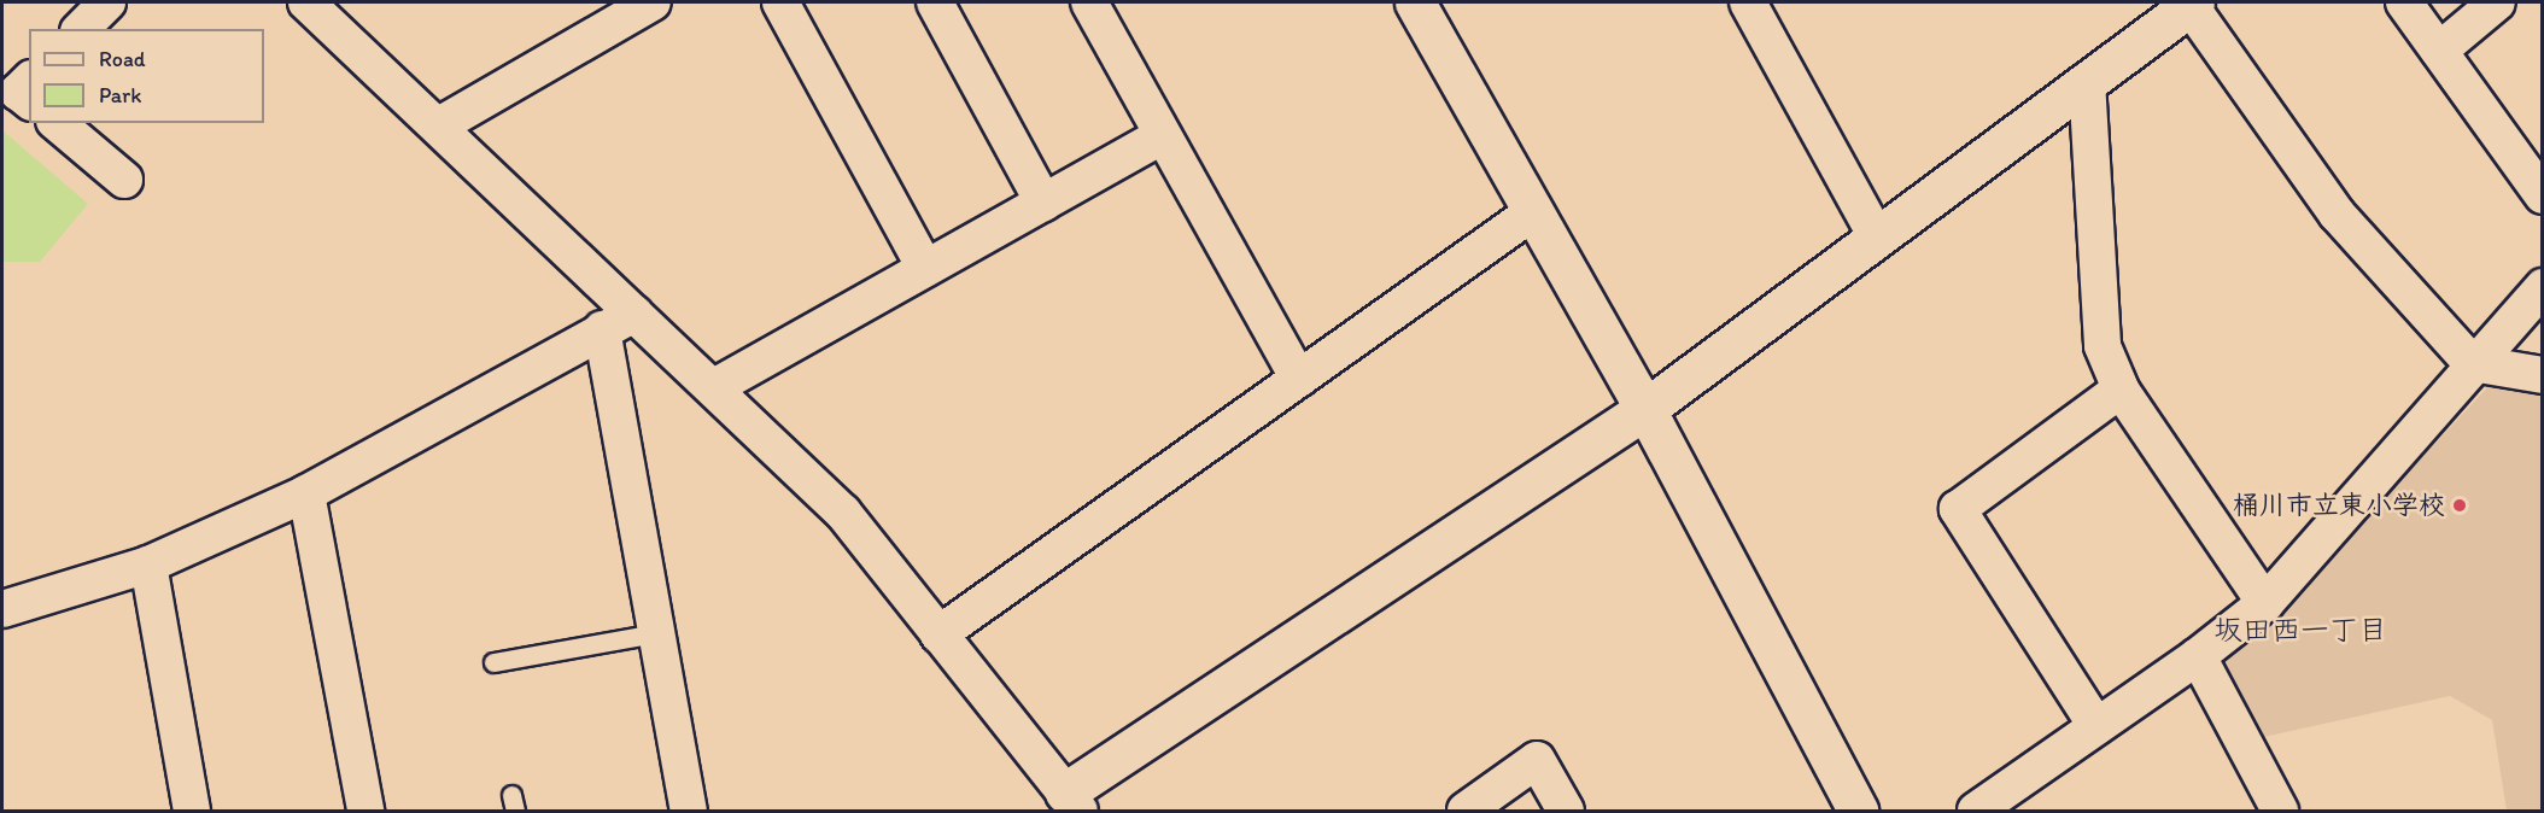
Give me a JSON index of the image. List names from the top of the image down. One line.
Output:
{"districts":["坂田西一丁目"],"places":["桶川市立東小学校"],"legend":["Road","Park"]}
